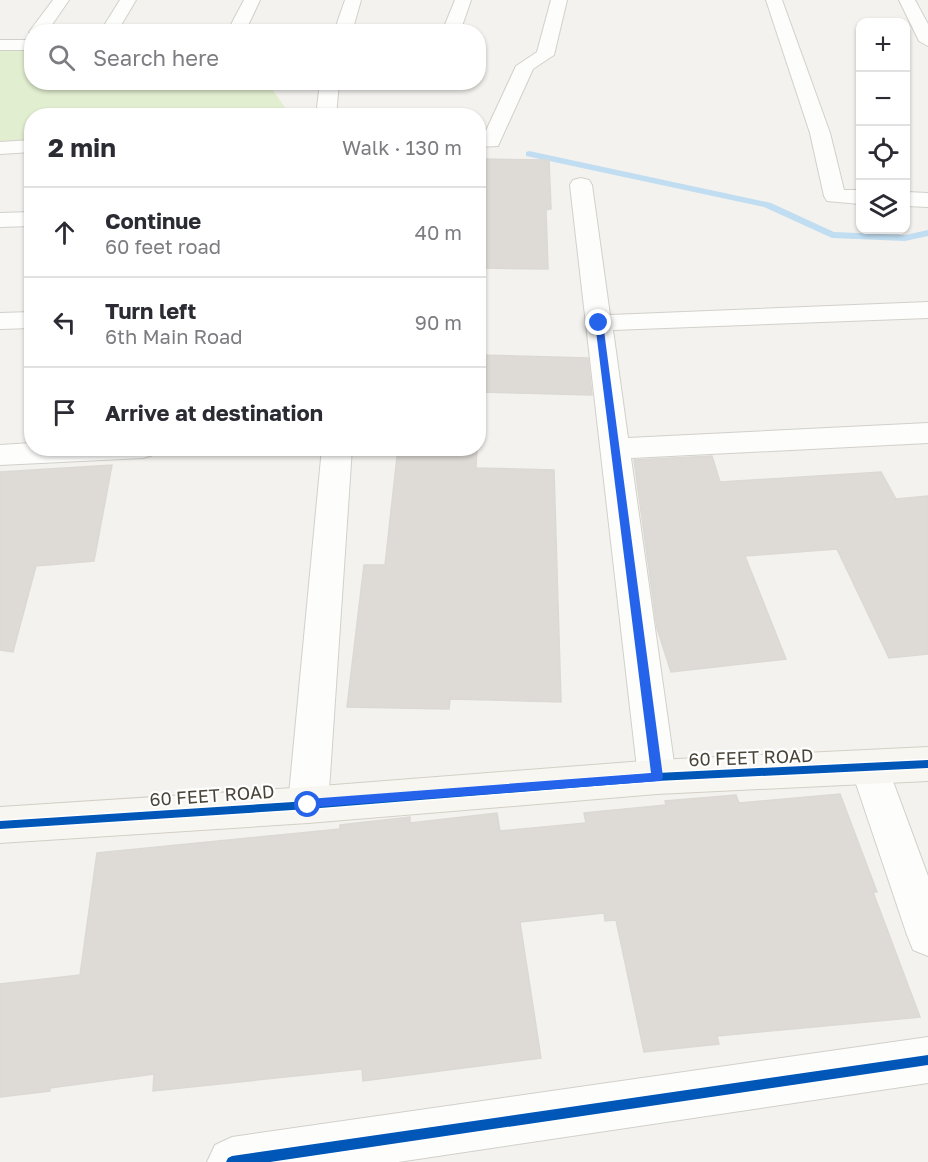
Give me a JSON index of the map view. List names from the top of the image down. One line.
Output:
{"streets":{"street":["60 FEET ROAD"]},"page":{"map_buttons":["+","−"],"search":"Search here","heading":["2 min","Walk · 130 m"],"list":[["Continue","60 feet road","40 m"],["Turn left","6th Main Road","90 m"],"Arrive at destination"]}}
